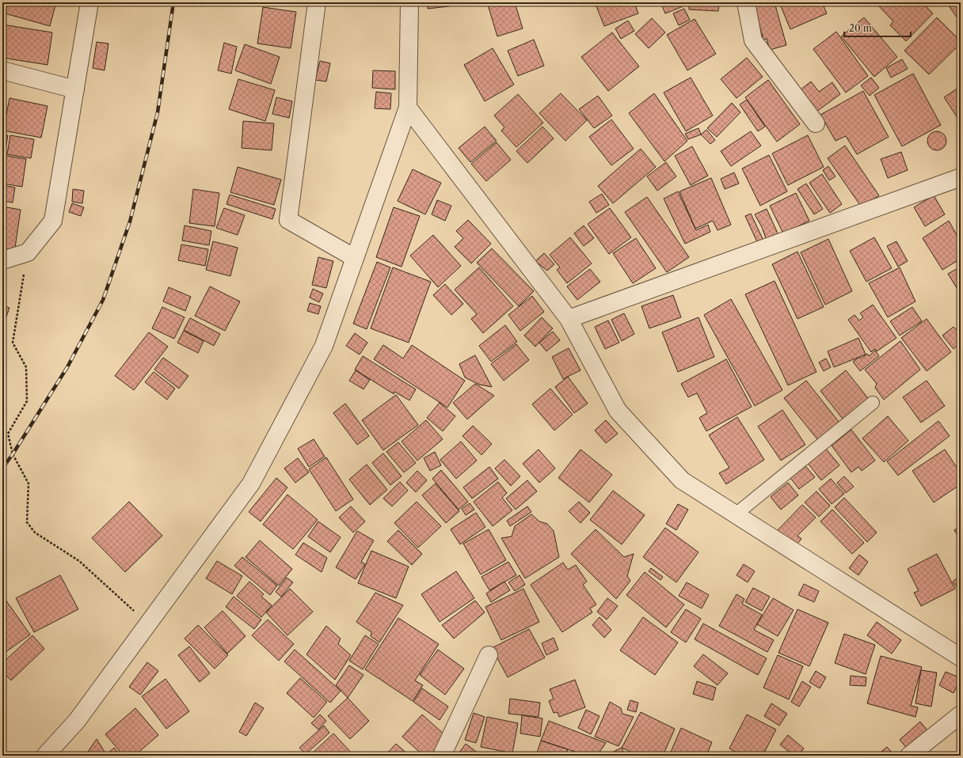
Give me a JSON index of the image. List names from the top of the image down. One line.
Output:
{"scale_bar":"20 m"}
